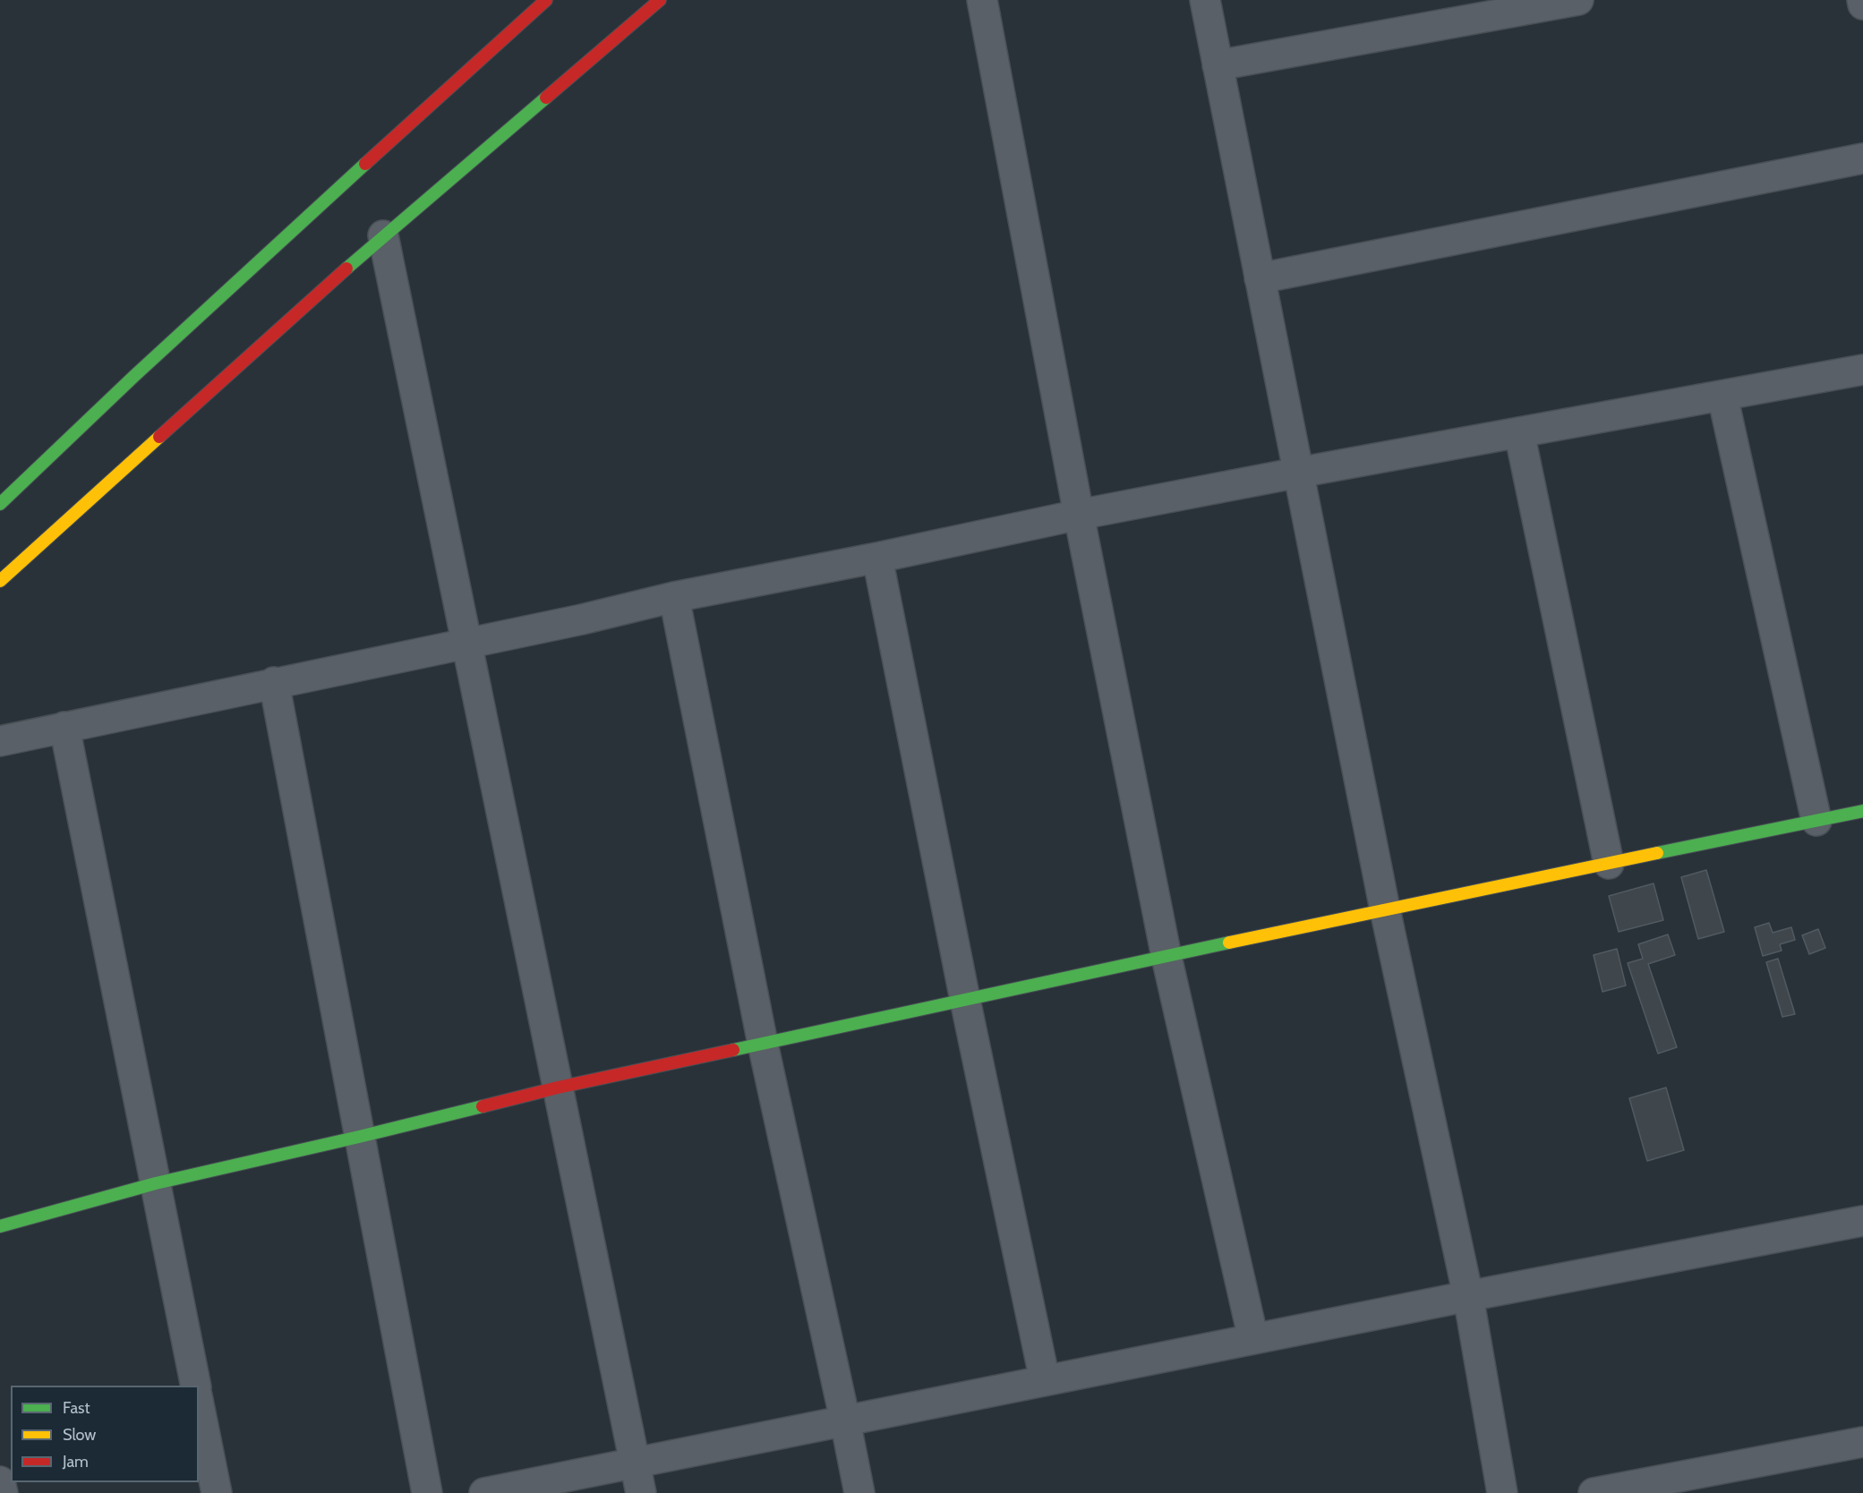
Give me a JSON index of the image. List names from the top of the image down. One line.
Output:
{"legend":["Fast","Slow","Jam"]}
